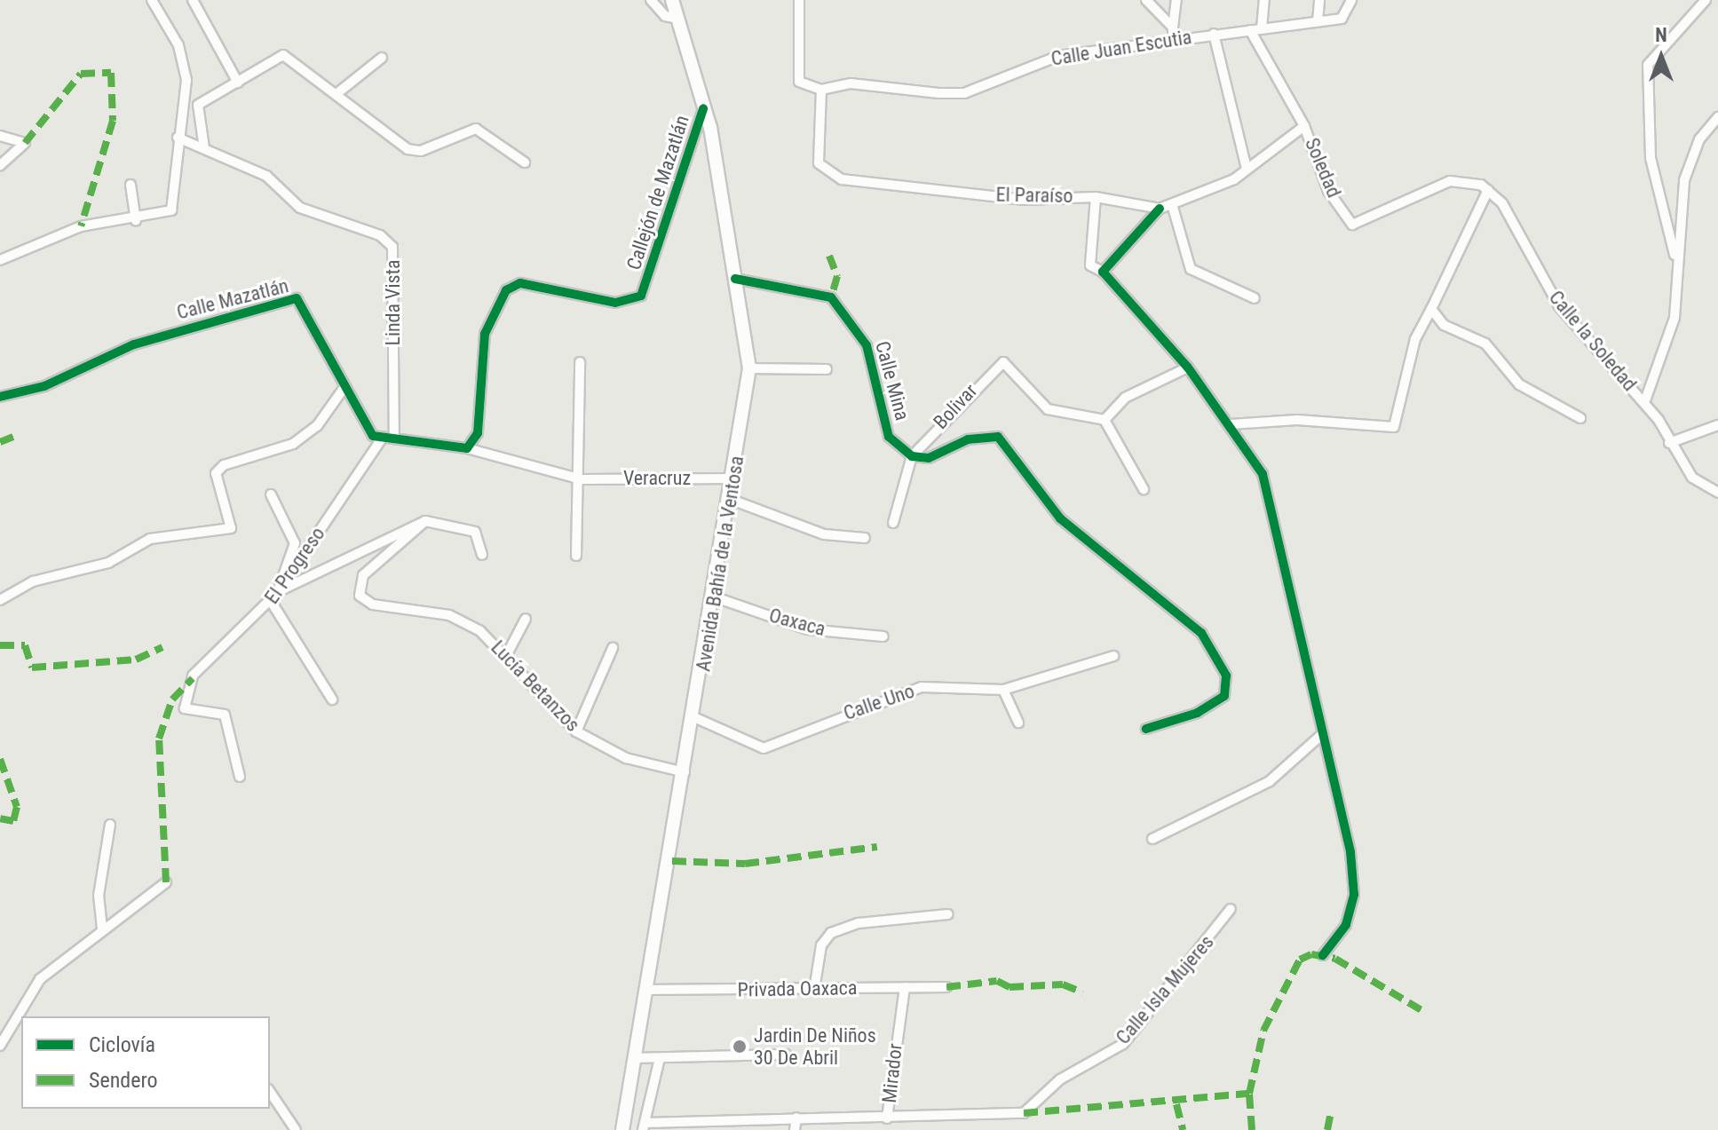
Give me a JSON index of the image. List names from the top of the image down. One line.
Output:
{"streets":{"main road":["Avenida Bahía de la Ventosa"],"street":["Calle Juan Escutia","Soledad","Callejón de Mazatlán","El Paraíso","Calle Mazatlán","Linda Vista","Calle la Soledad","Calle Mina","Bolivar","Veracruz","El Progreso","Oaxaca","Lucía Betanzos","Calle Uno","Privada Oaxaca","Calle Isla Mujeres","Mirador"]},"crossings":[["Calle Juan Escutia","Soledad"],["Calle Juan Escutia","El Paraíso"],["Soledad","El Paraíso"],["Soledad","Calle la Soledad"],["Callejón de Mazatlán","Avenida Bahía de la Ventosa"],["Calle Mazatlán","El Progreso"],["Calle Mina","Bolivar"],["Calle Mina","Avenida Bahía de la Ventosa"],["Veracruz","Avenida Bahía de la Ventosa"],["Avenida Bahía de la Ventosa","Oaxaca"],["Avenida Bahía de la Ventosa","Lucía Betanzos"],["Avenida Bahía de la Ventosa","Calle Uno"],["Avenida Bahía de la Ventosa","Privada Oaxaca"],["Privada Oaxaca","Mirador"],["Calle Isla Mujeres","Mirador"]],"places":["Jardin De Niños 30 De Abril"],"legend":["Ciclovía","Sendero"],"north":"top"}
